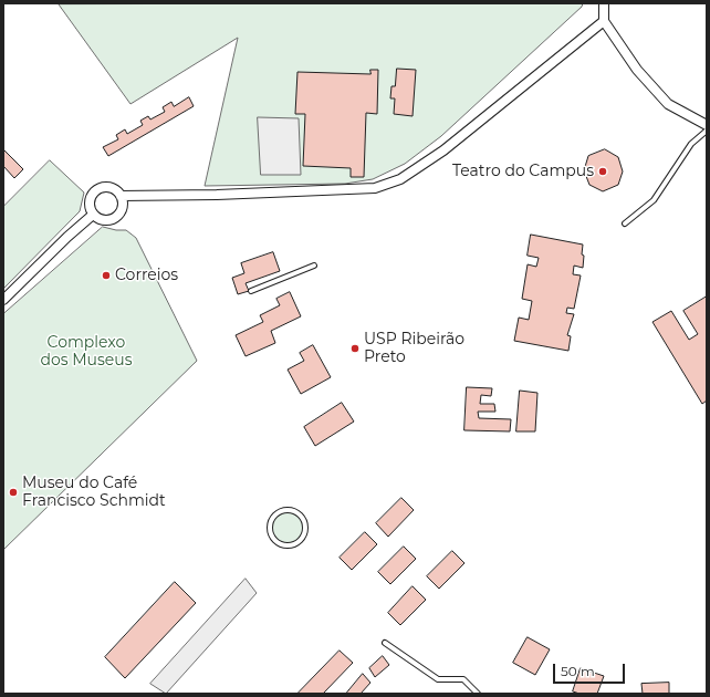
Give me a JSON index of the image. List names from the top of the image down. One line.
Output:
{"parks":["Complexo dos Museus"],"places":["Teatro do Campus","Correios","USP Ribeirão Preto","Museu do Café Francisco Schmidt"],"scale_bar":"50 m"}
